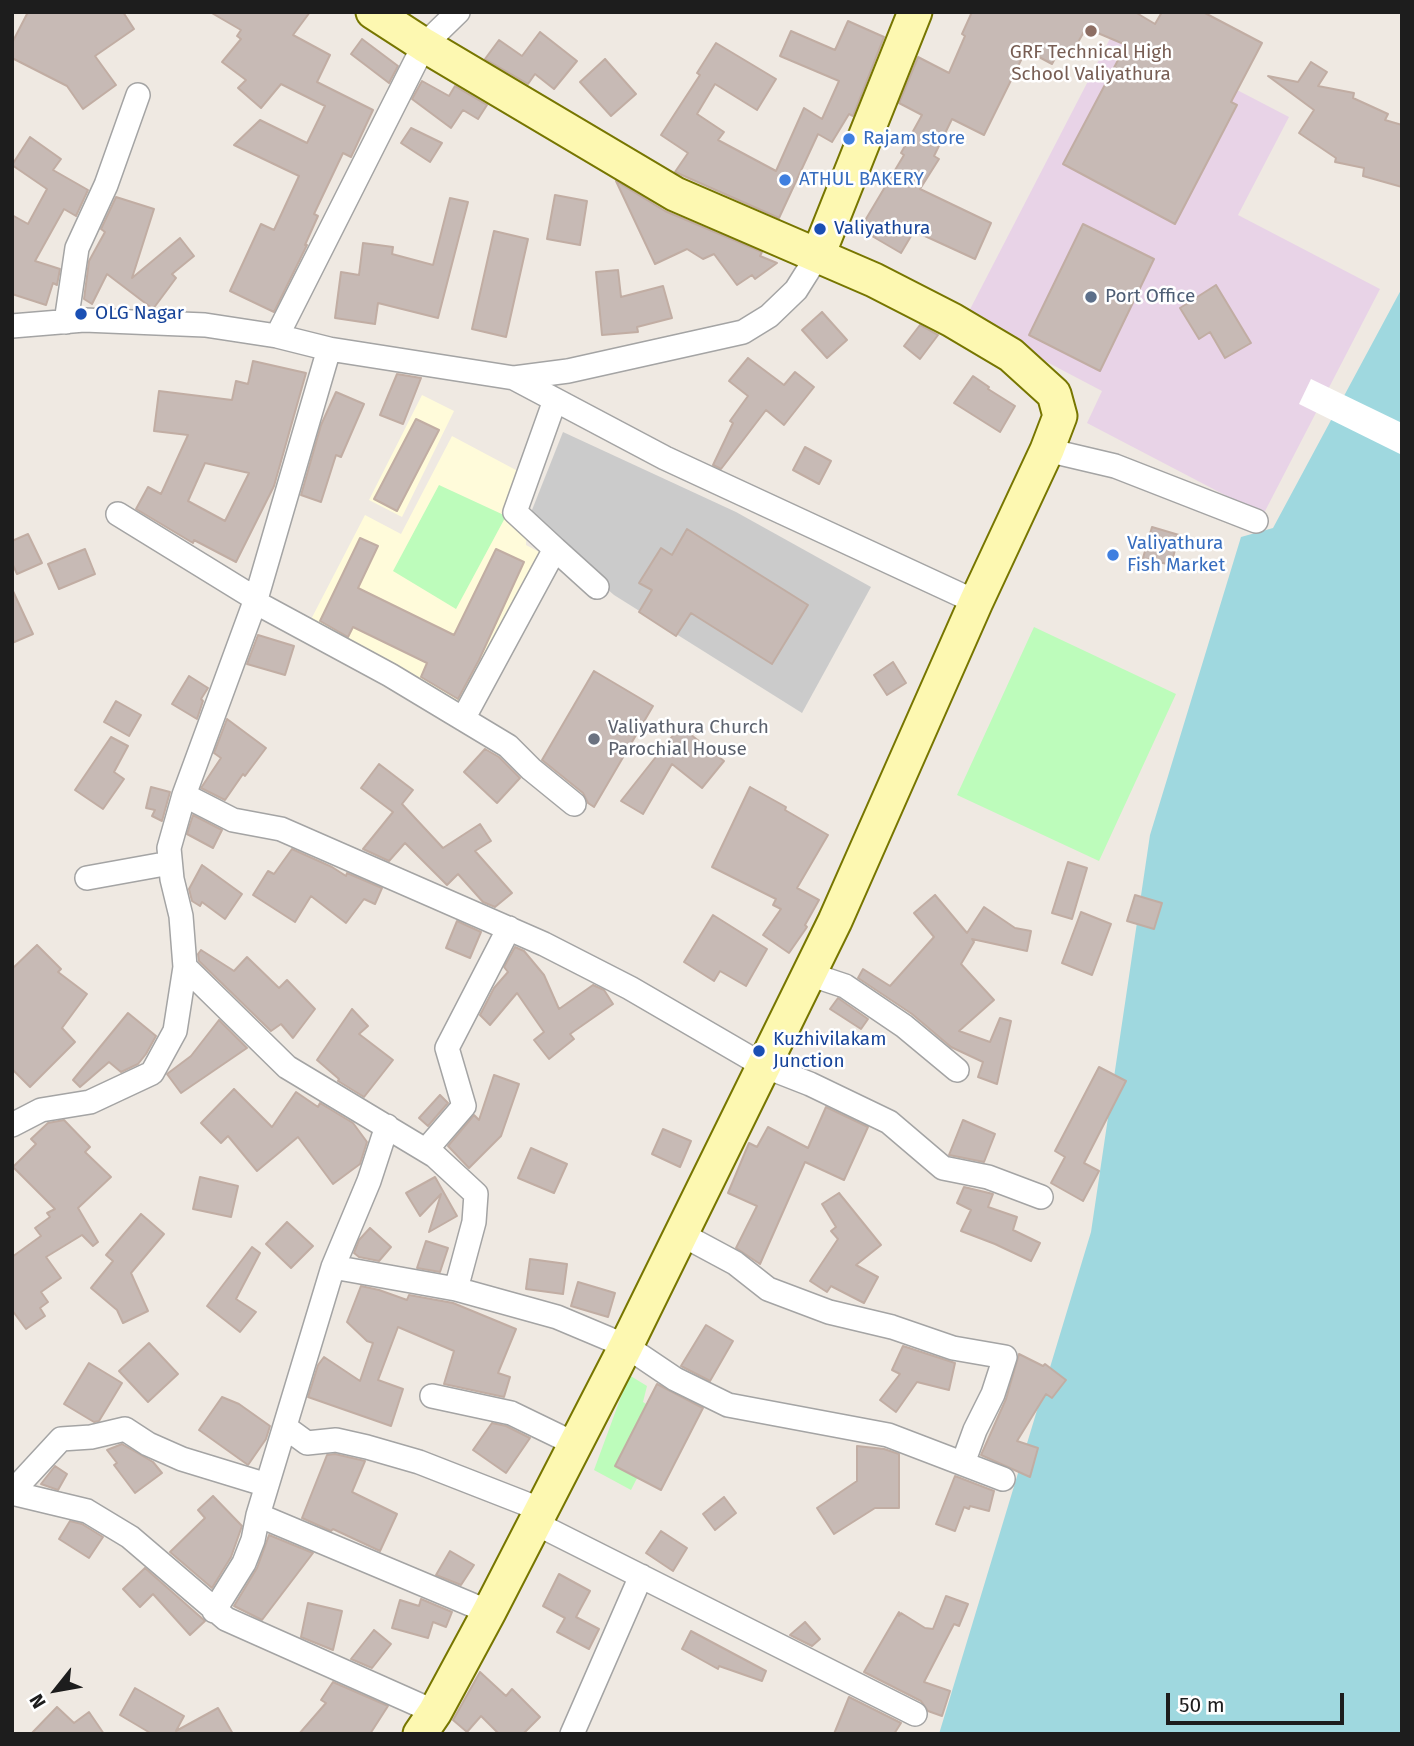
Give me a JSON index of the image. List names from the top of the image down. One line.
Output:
{"places":["GRF Technical High School Valiyathura","Rajam store","ATHUL BAKERY","Valiyathura","Port Office","OLG Nagar","Valiyathura Fish Market","Valiyathura Church Parochial House","Kuzhivilakam Junction"],"scale_bar":"50 m","north":"bottom left"}
